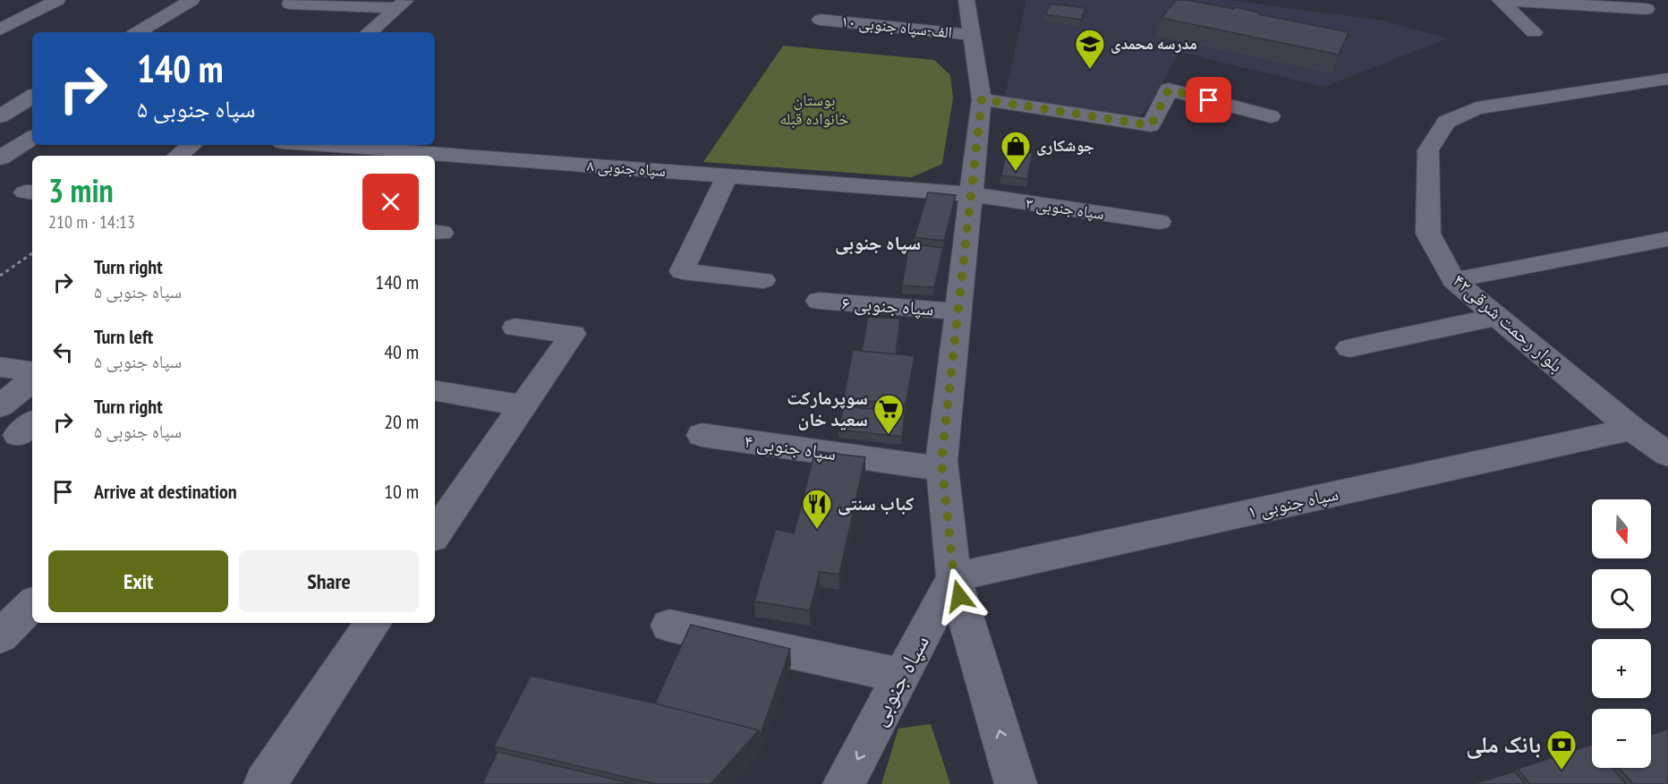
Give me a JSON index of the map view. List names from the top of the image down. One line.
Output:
{"streets":{"street":["۱۰ الف-سپاه جنوبی","۸ سپاه جنوبی","۳ سپاه جنوبی","۶ سپاه جنوبی","بلوار رحمت شرقی۴۲","۴ سپاه جنوبی","۱ سپاه جنوبی","سپاه جنوبی"]},"crossings":[["۸ سپاه جنوبی","۳ سپاه جنوبی"],["بلوار رحمت شرقی۴۲","۱ سپاه جنوبی"],["۱ سپاه جنوبی","سپاه جنوبی"]],"one_way":["سپاه جنوبی"],"districts":["سپاه جنوبی"],"parks":["بوستان خانواده قبله"],"places":{"school or university":["مدرسه محمدی"],"shop":["جوشکاری"],"supermarket":["سوپرمارکت سعید خان"],"restaurant":["کباب سنتی"],"bank":["بانک ملی"]},"north":"bottom","page":{"turn":["140 m","۵ سپاه جنوبی"],"heading":["3 min","210 m · 14:13"],"list":[{"name":"Turn right","note":"۵ سپاه جنوبی","value":"140 m"},{"name":"Turn left","note":"۵ سپاه جنوبی","value":"40 m"},{"name":"Turn right","note":"۵ سپاه جنوبی","value":"20 m"},{"name":"Arrive at destination","value":"10 m"}],"map_buttons":["+","−"],"buttons":["Exit","Share"]}}
